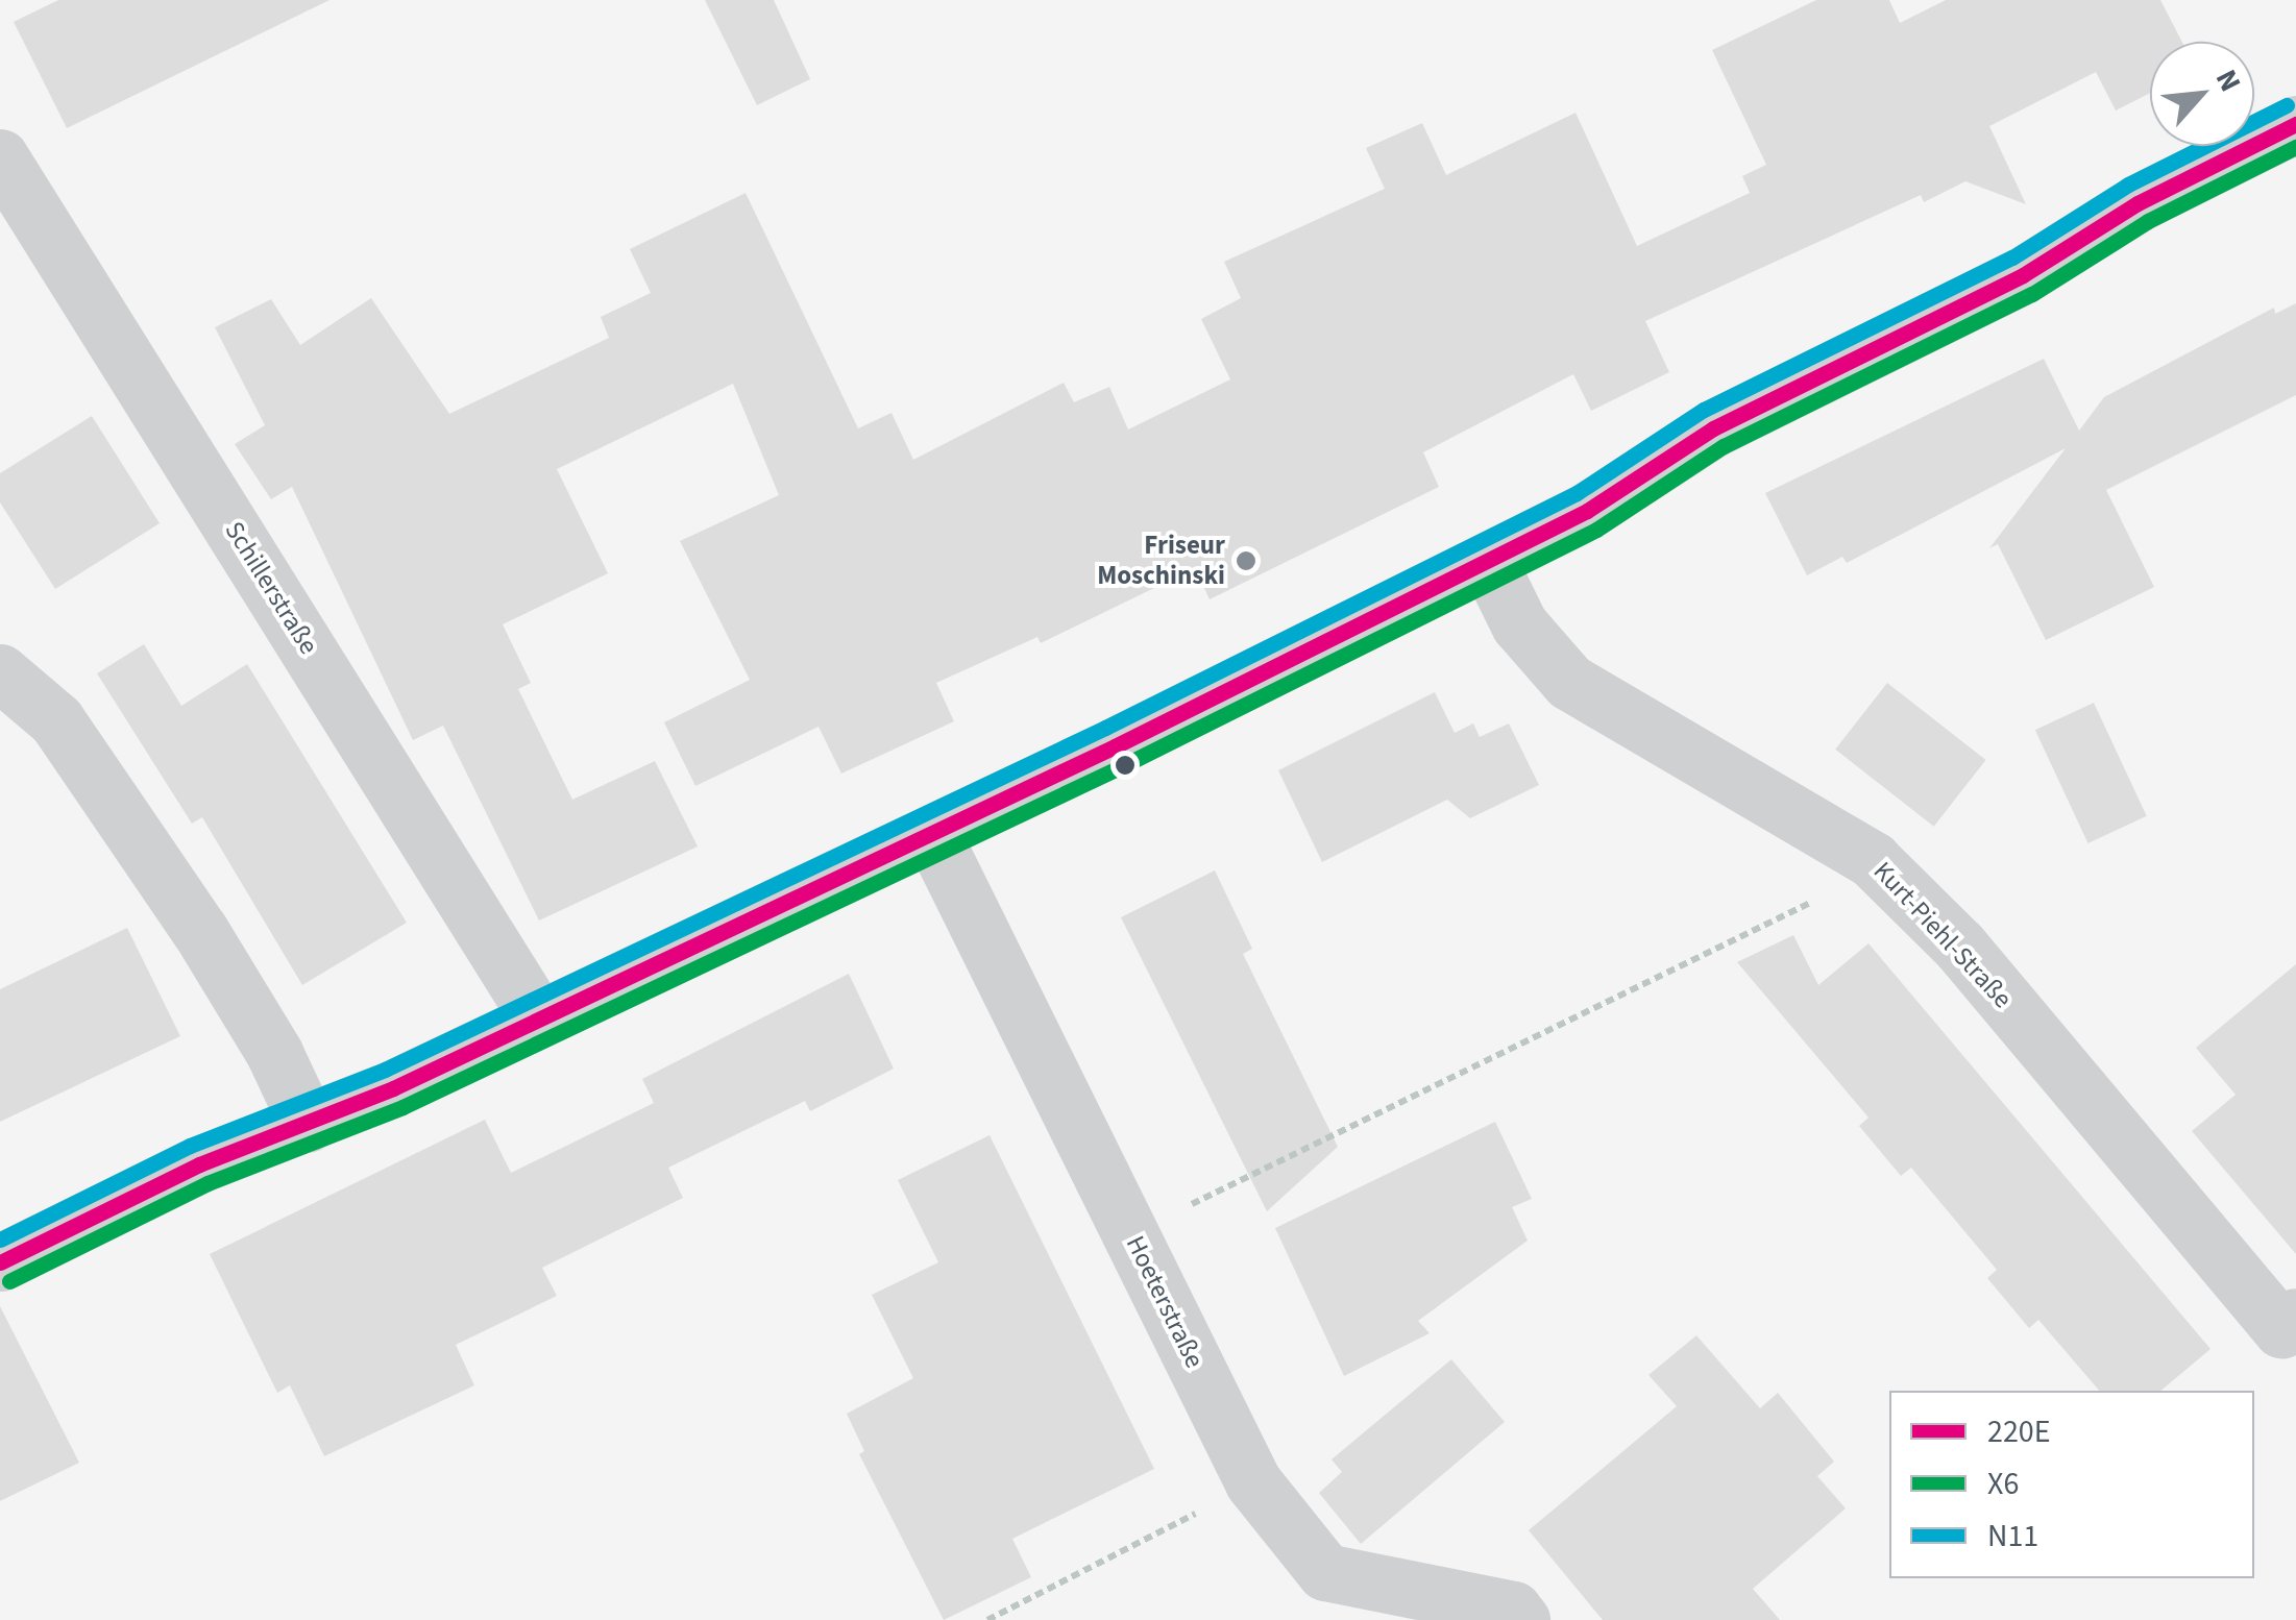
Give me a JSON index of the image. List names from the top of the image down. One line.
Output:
{"streets":{"street":["Schillerstraße","Kurt-Piehl-Straße","Hoeterstraße"]},"places":["Friseur Moschinski"],"lines":["transit line N11","transit line 220E","transit line X6"],"legend":["220E","X6","N11"],"north":"top right"}
